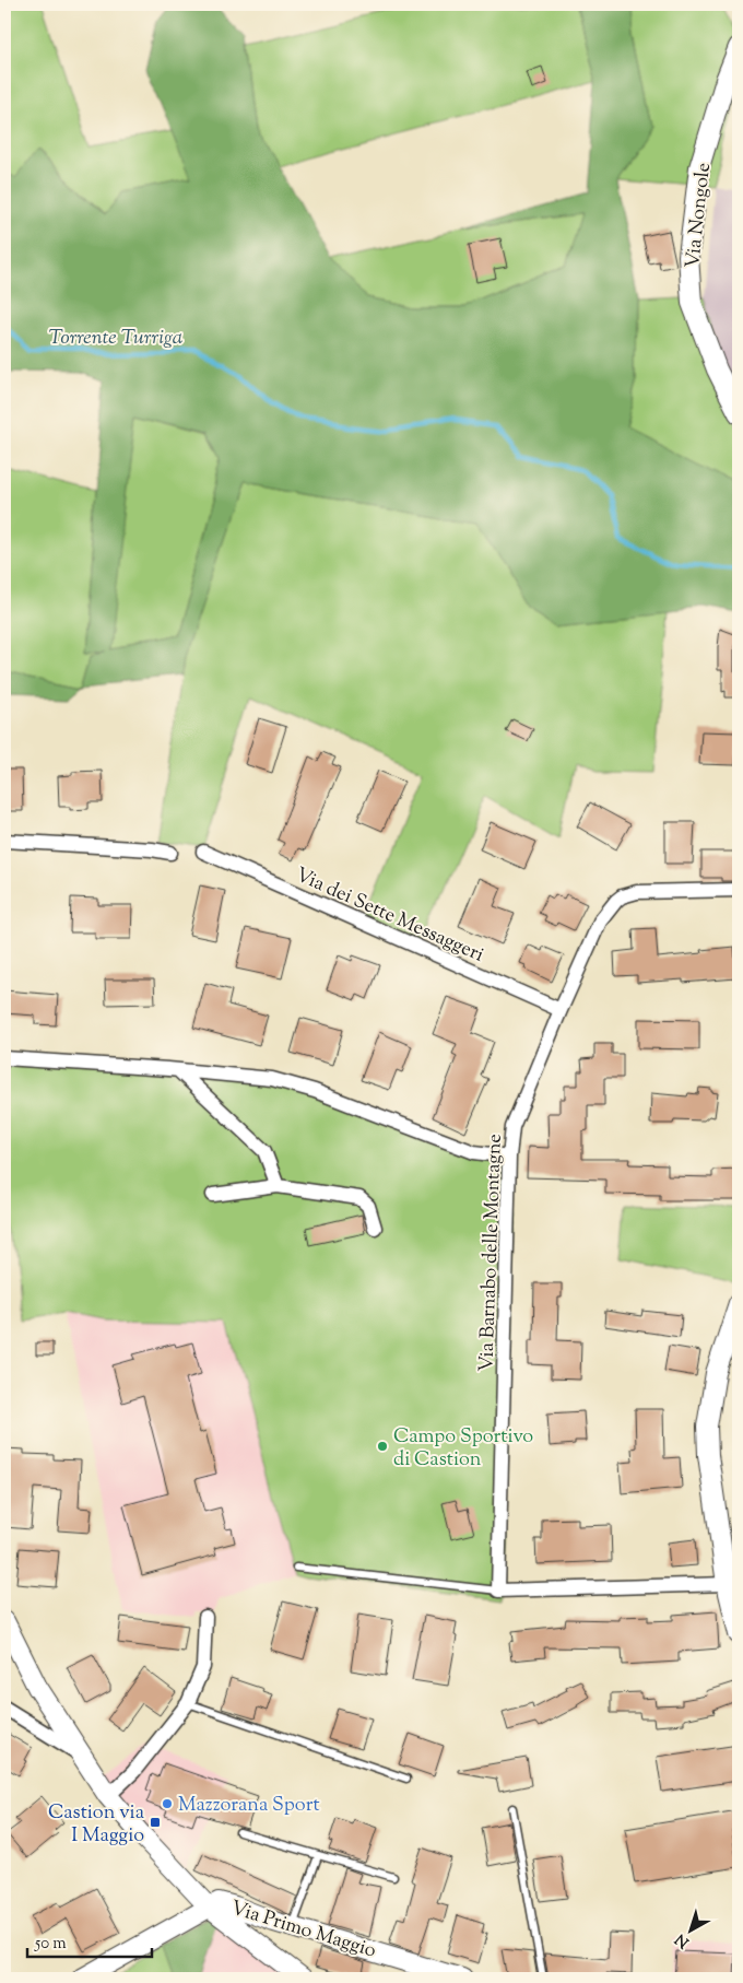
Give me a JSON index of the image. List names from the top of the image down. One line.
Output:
{"streets":{"street":["Via Nongole","Via dei Sette Messaggeri","Via Barnabo delle Montagne","Via Primo Maggio"]},"crossings":[["Via dei Sette Messaggeri","Via Barnabo delle Montagne"]],"water":["Torrente Turriga"],"places":{"other":["Campo Sportivo di Castion","Mazzorana Sport"],"transit":["Castion via I Maggio"]},"scale_bar":"50 m","north":"bottom left"}
